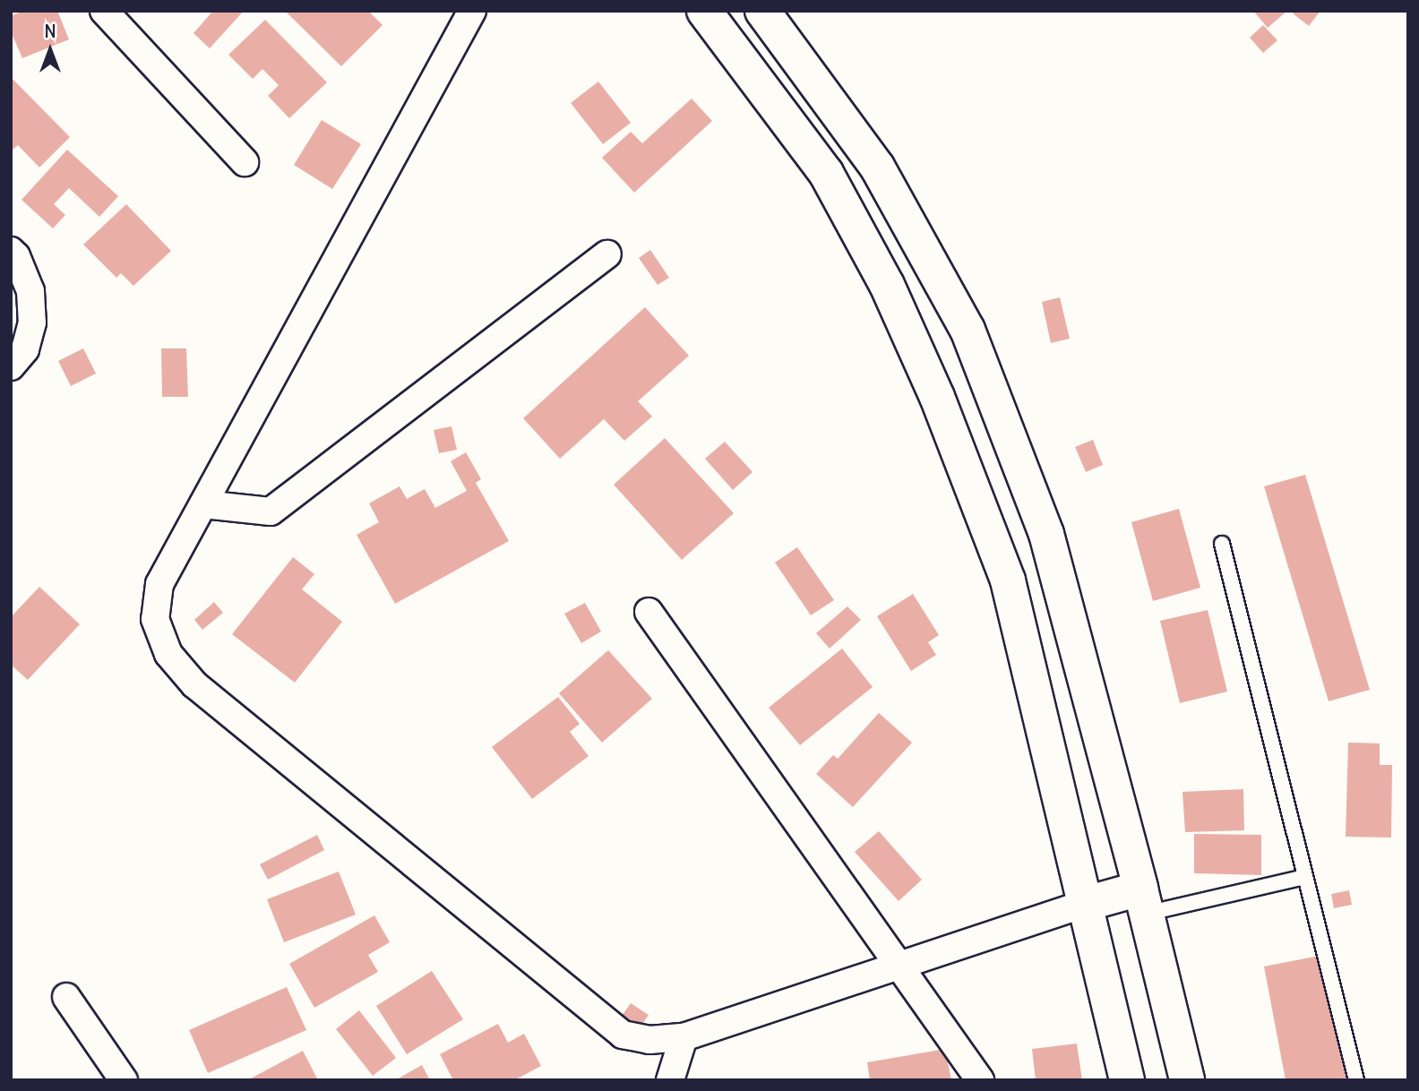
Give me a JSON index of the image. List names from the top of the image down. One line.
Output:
{"north":"top"}
